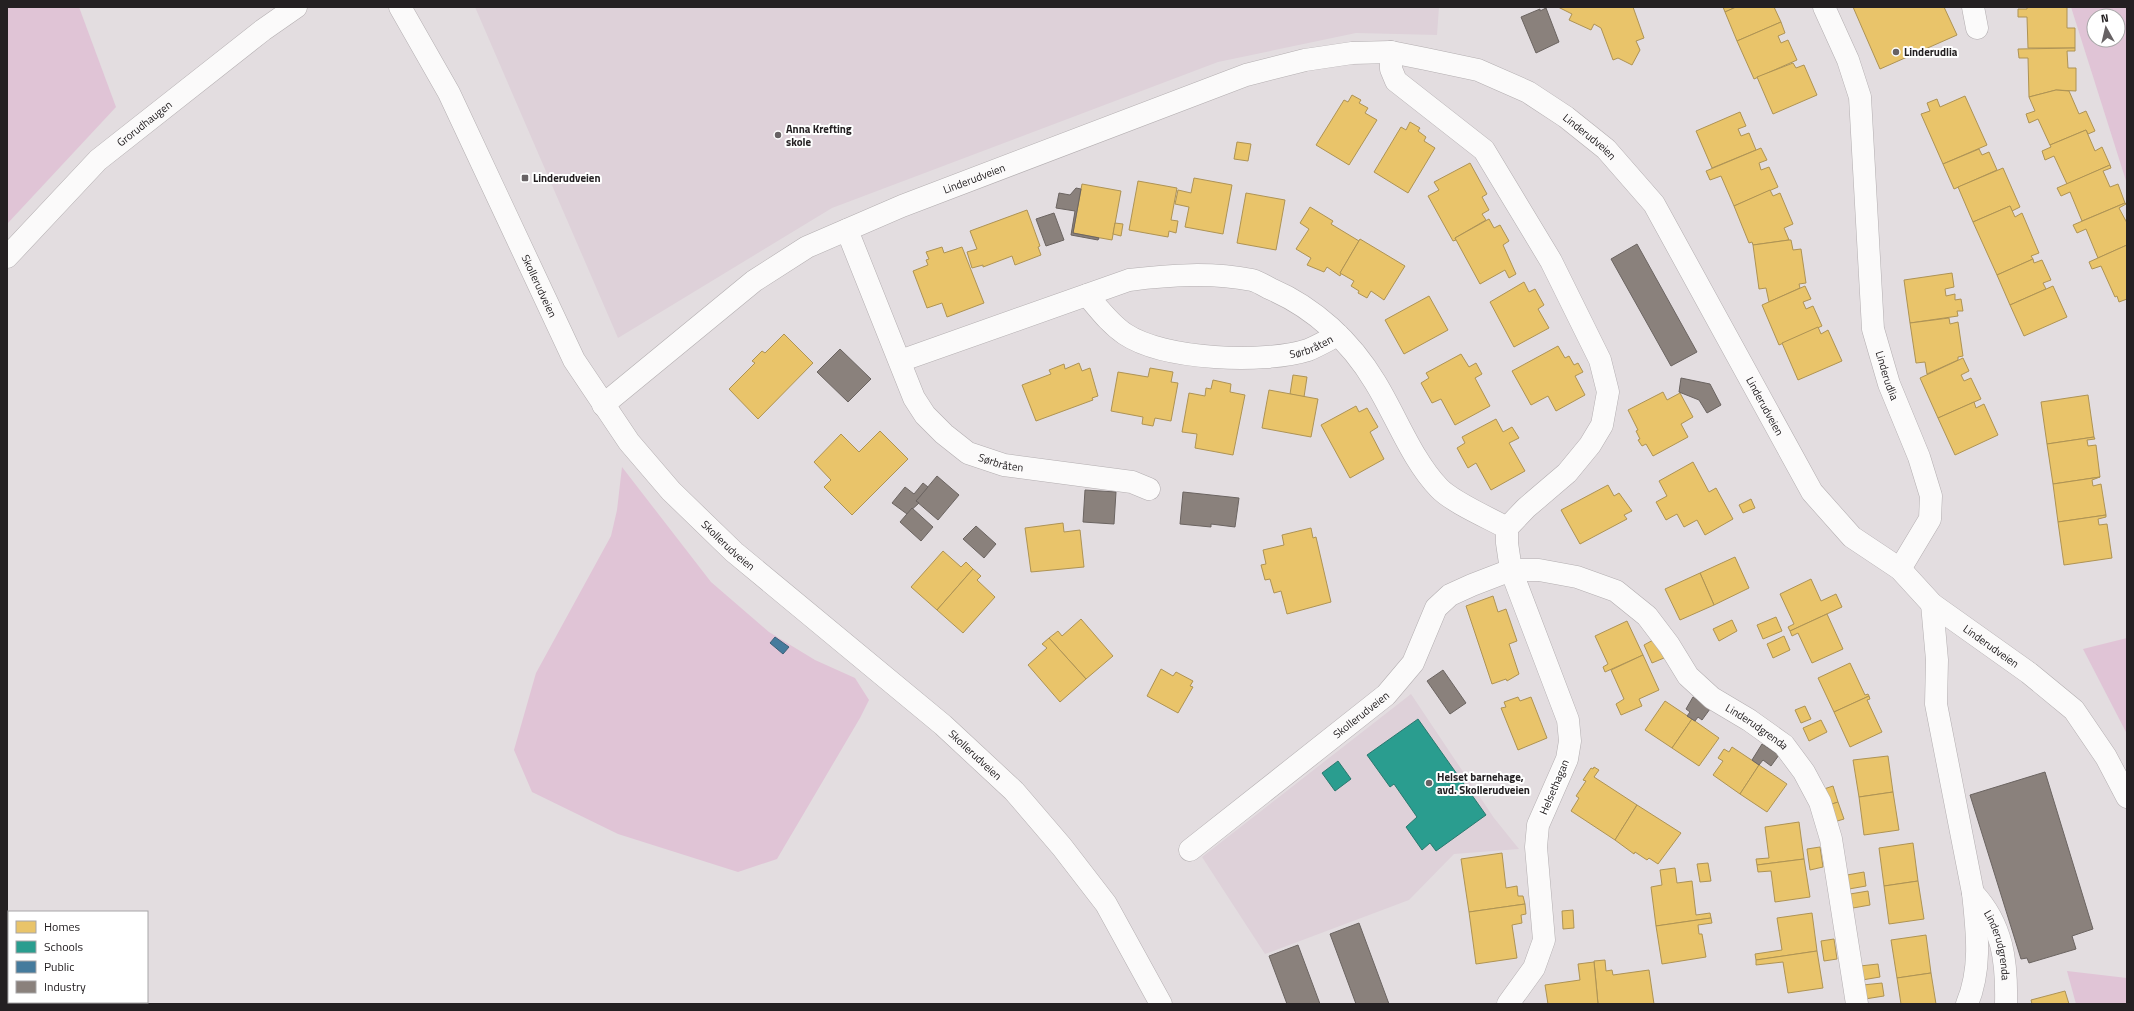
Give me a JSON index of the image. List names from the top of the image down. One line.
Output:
{"streets":{"street":["Grorudhaugen","Linderudveien","Skollerudveien","Sørbråten","Linderudlia","Linderudgrenda","Helsethagan"]},"crossings":[["Linderudveien","Skollerudveien"],["Linderudveien","Sørbråten"],["Linderudveien","Linderudlia"],["Linderudveien","Linderudgrenda"],["Skollerudveien","Linderudgrenda"],["Skollerudveien","Helsethagan"],["Linderudgrenda","Helsethagan"]],"places":{"other":["Linderudlia","Anna Krefting skole","Helset barnehage, avd. Skollerudveien"],"transit":["Linderudveien"]},"legend":["Homes","Schools","Public","Industry"],"north":"top"}
